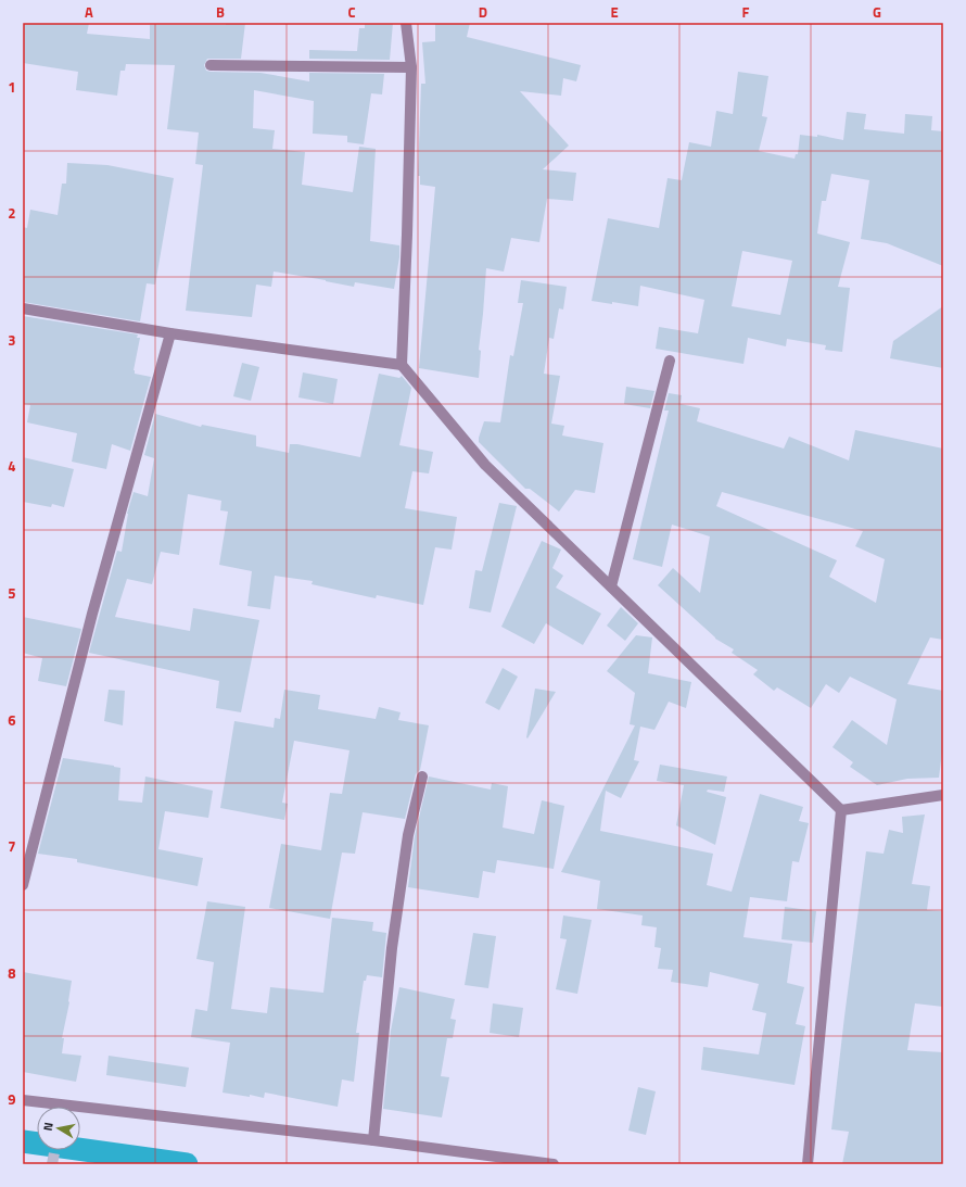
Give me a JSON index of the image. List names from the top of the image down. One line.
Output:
{"north":"left","grid":{"columns":["A","B","C","D","E","F","G"],"rows":["1","2","3","4","5","6","7","8","9"]}}
